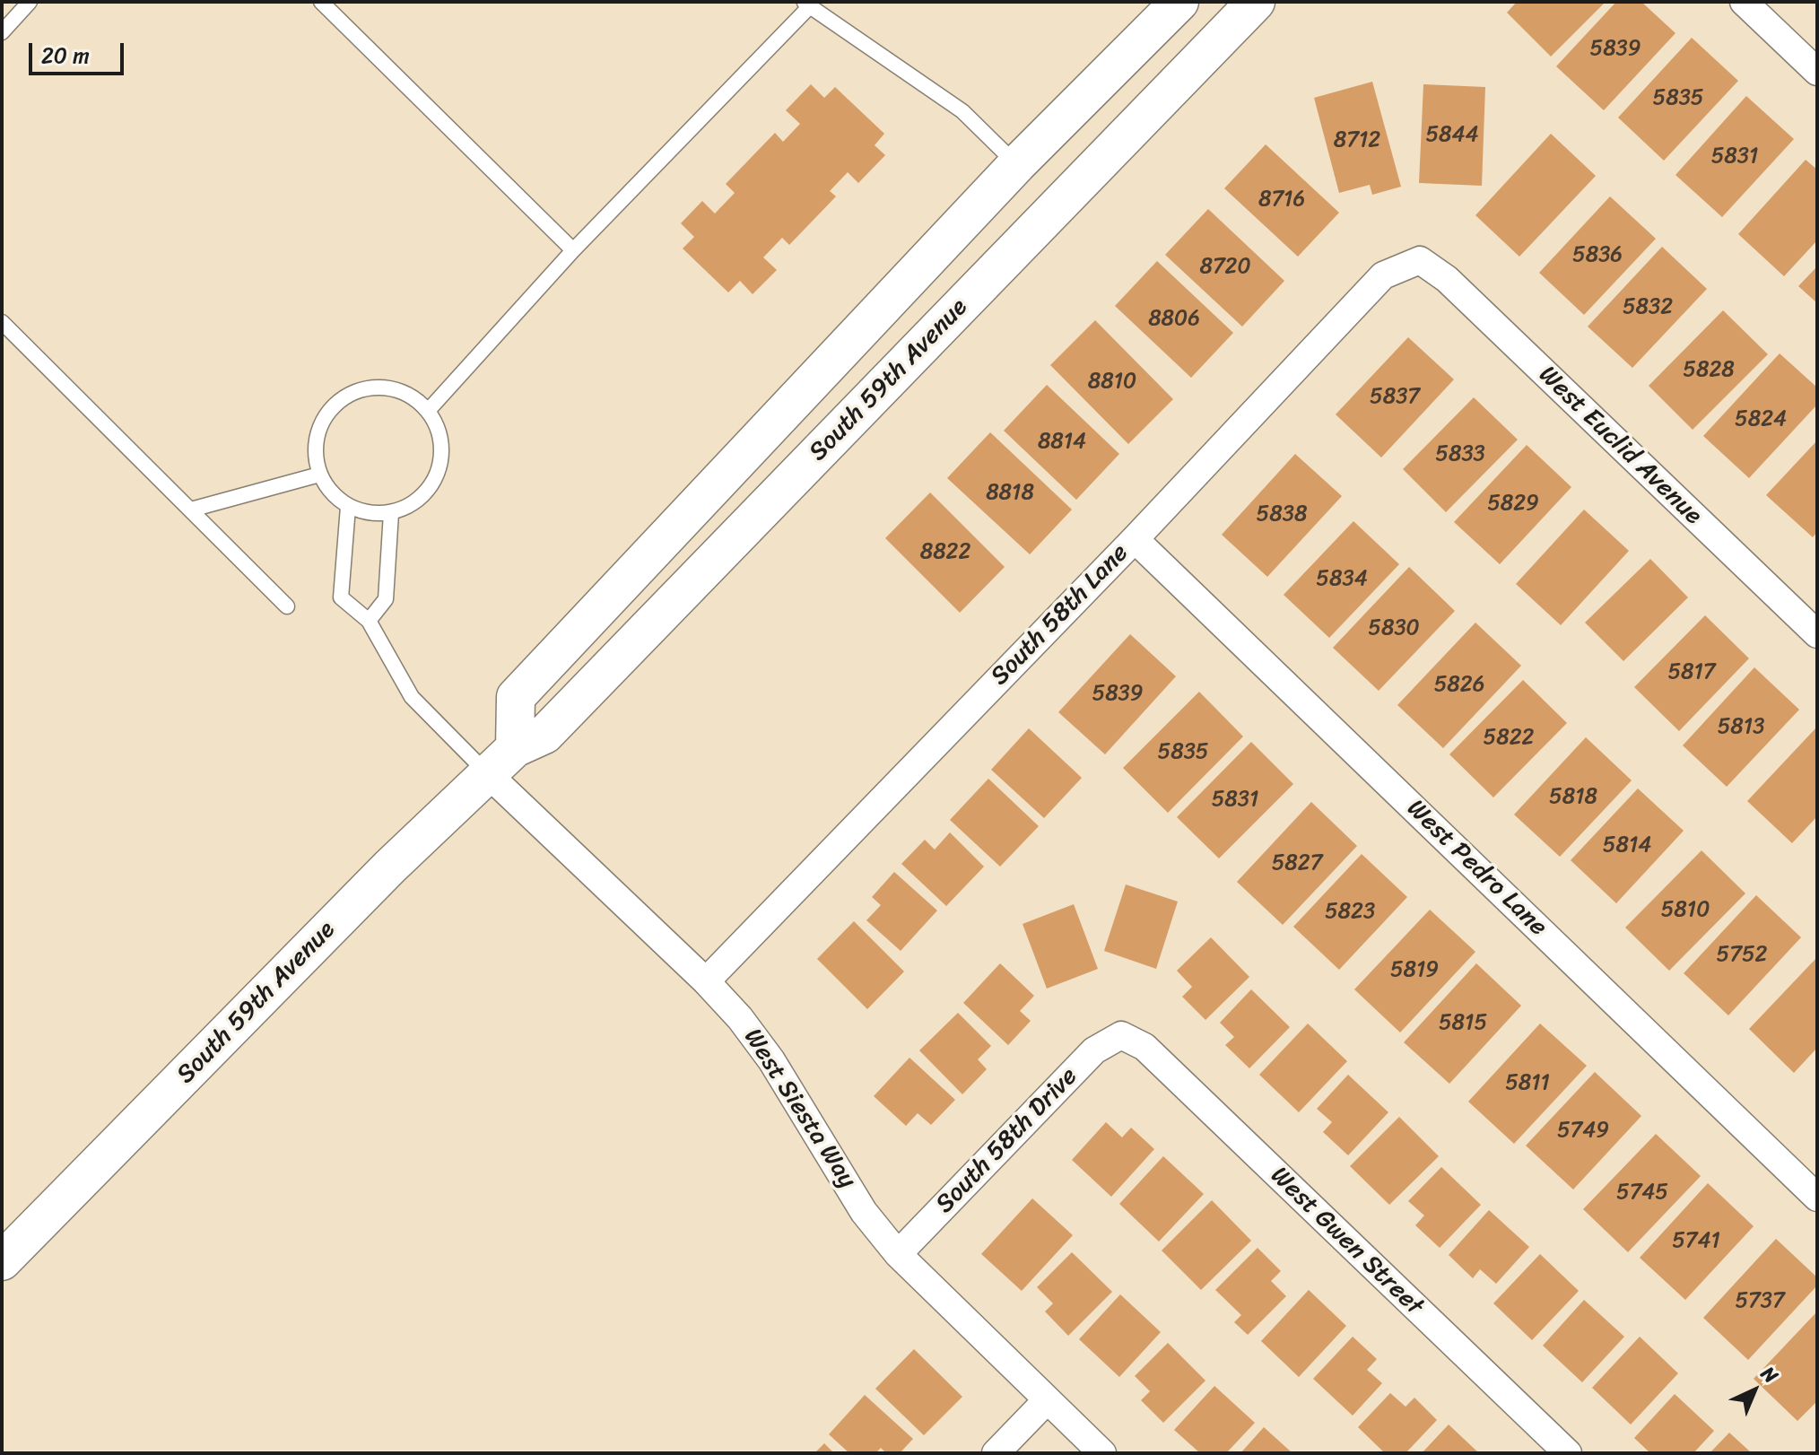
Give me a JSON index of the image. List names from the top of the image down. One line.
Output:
{"streets":{"main road":["South 59th Avenue"],"street":["West Euclid Avenue","South 58th Lane","West Pedro Lane","West Siesta Way","South 58th Drive","West Gwen Street"]},"crossings":[["South 59th Avenue","West Siesta Way"],["West Euclid Avenue","South 58th Lane"],["South 58th Lane","West Pedro Lane"],["South 58th Lane","West Siesta Way"],["West Siesta Way","South 58th Drive"],["South 58th Drive","West Gwen Street"]],"house_numbers":["5839","5835","5844","8712","5831","8716","5836","8720","5832","8806","5828","8810","5837","5824","8814","5833","8818","5829","5838","8822","5834","5830","5817","5826","5839","5813","5822","5835","5818","5831","5814","5827","5810","5823","5752","5819","5815","5811","5749","5745","5741","5737"],"scale_bar":"20 m","north":"top right"}
